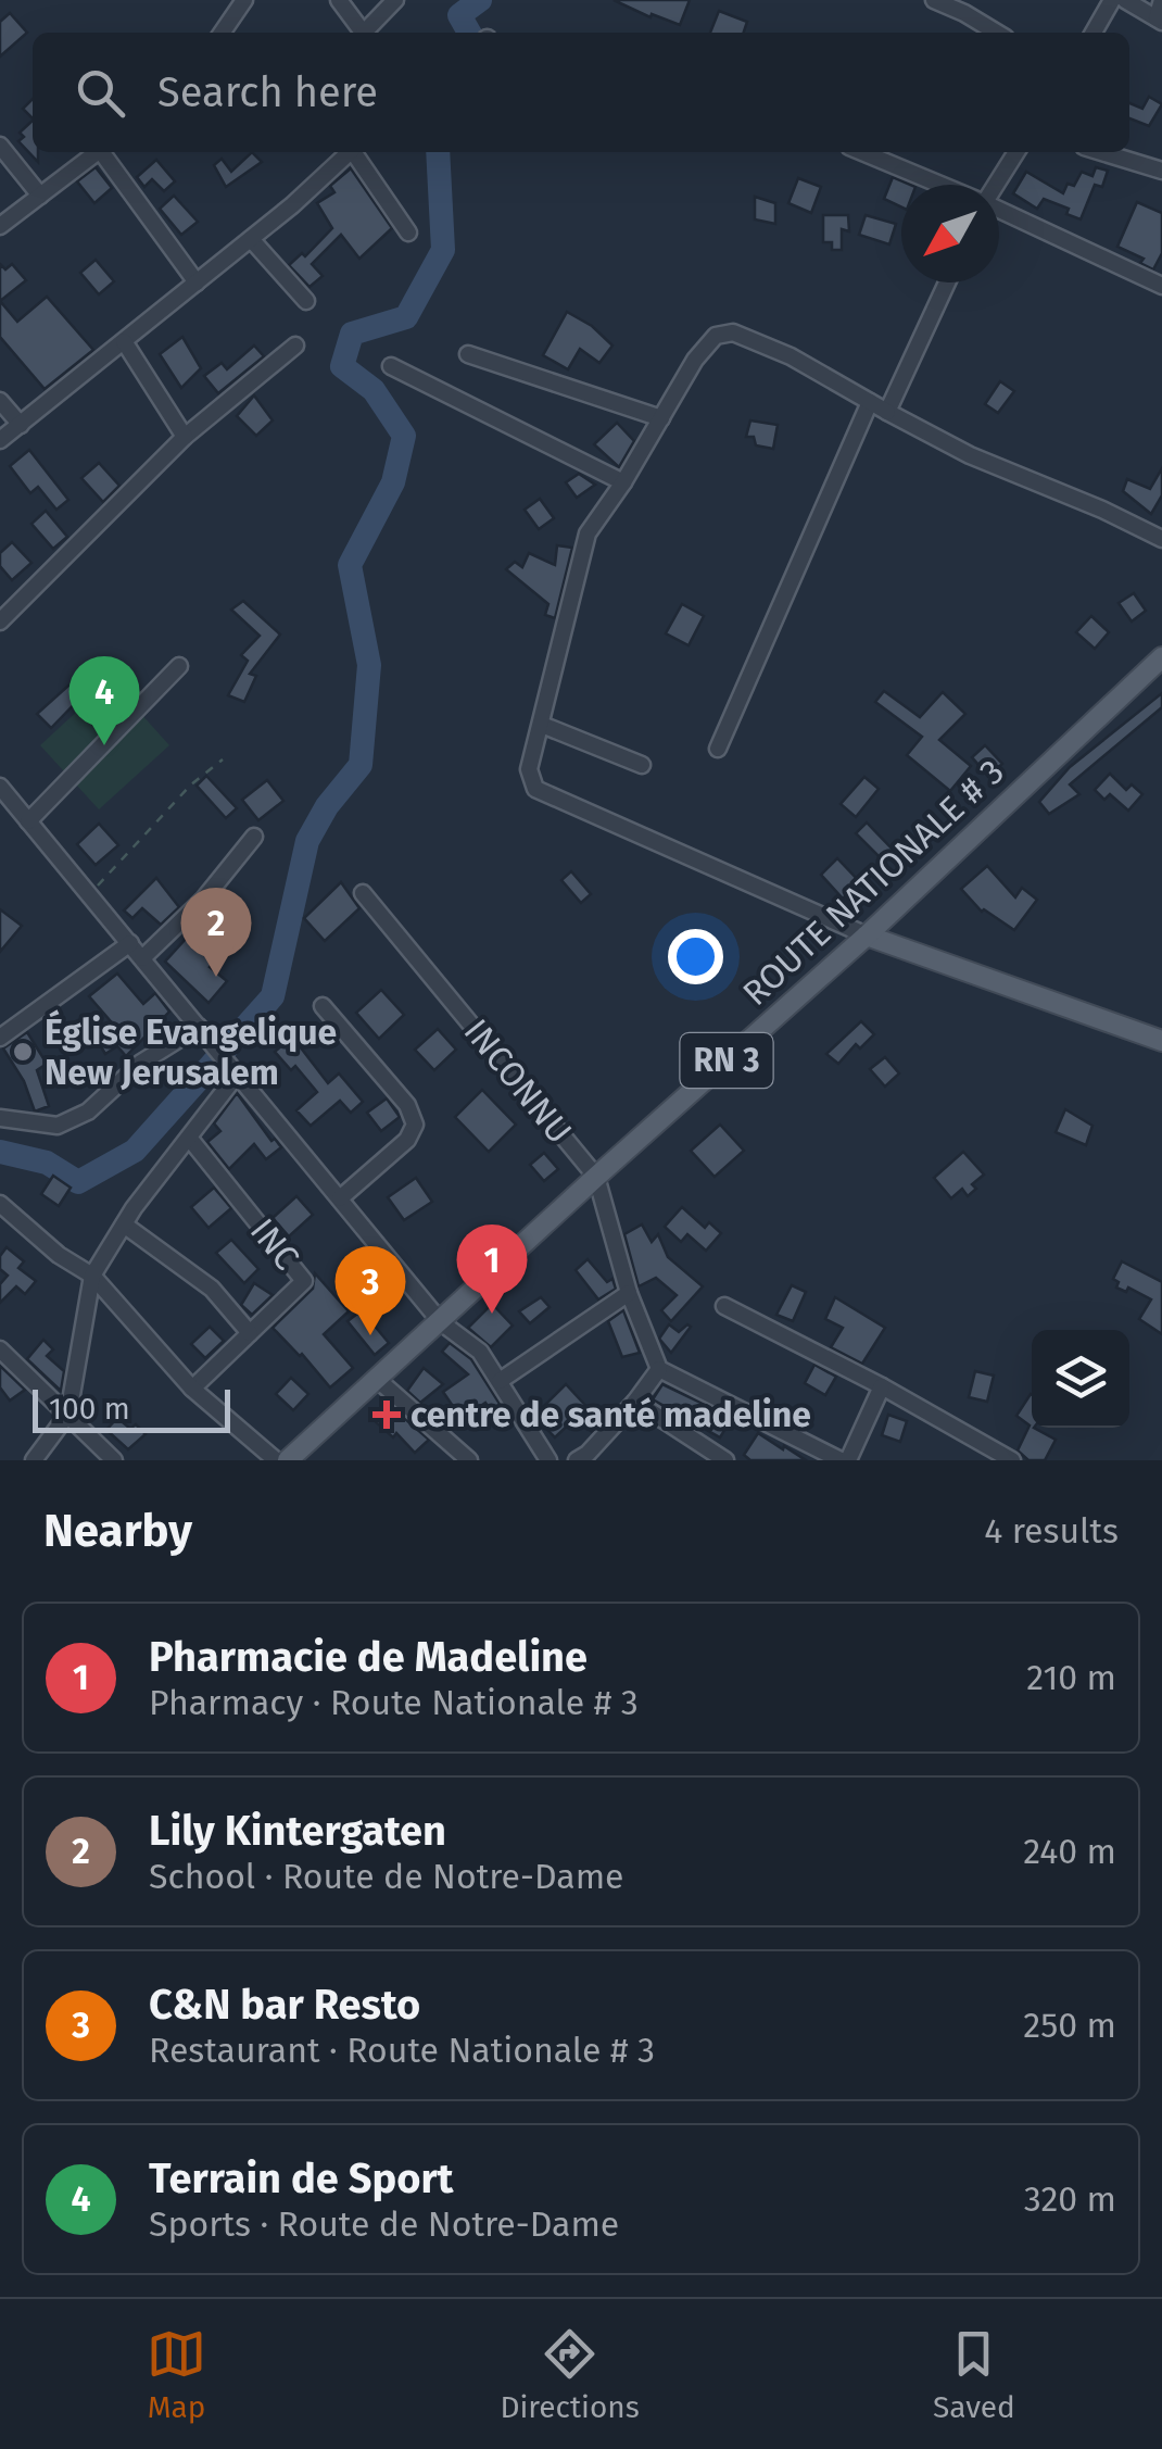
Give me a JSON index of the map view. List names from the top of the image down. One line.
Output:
{"streets":{"main road":["ROUTE NATIONALE # 3","RN 3"],"street":["INCONNU","INC"]},"crossings":[["ROUTE NATIONALE # 3","INCONNU"]],"places":{"other":["Église Evangelique New Jerusalem"],"health":["centre de santé madeline"]},"scale_bar":"100 m","north":"bottom left","page":{"search":"Search here","pins":["4","2","1","3"],"scale":"100 m","heading":["Nearby","4 results"],"list":[{"mark":"1","name":"Pharmacie de Madeline","note":"Pharmacy · Route Nationale # 3","value":"210 m"},{"mark":"2","name":"Lily Kintergaten","note":"School · Route de Notre-Dame","value":"240 m"},{"mark":"3","name":"C&N bar Resto","note":"Restaurant · Route Nationale # 3","value":"250 m"},{"mark":"4","name":"Terrain de Sport","note":"Sports · Route de Notre-Dame","value":"320 m"}],"nav":["Map","Directions","Saved"]}}
